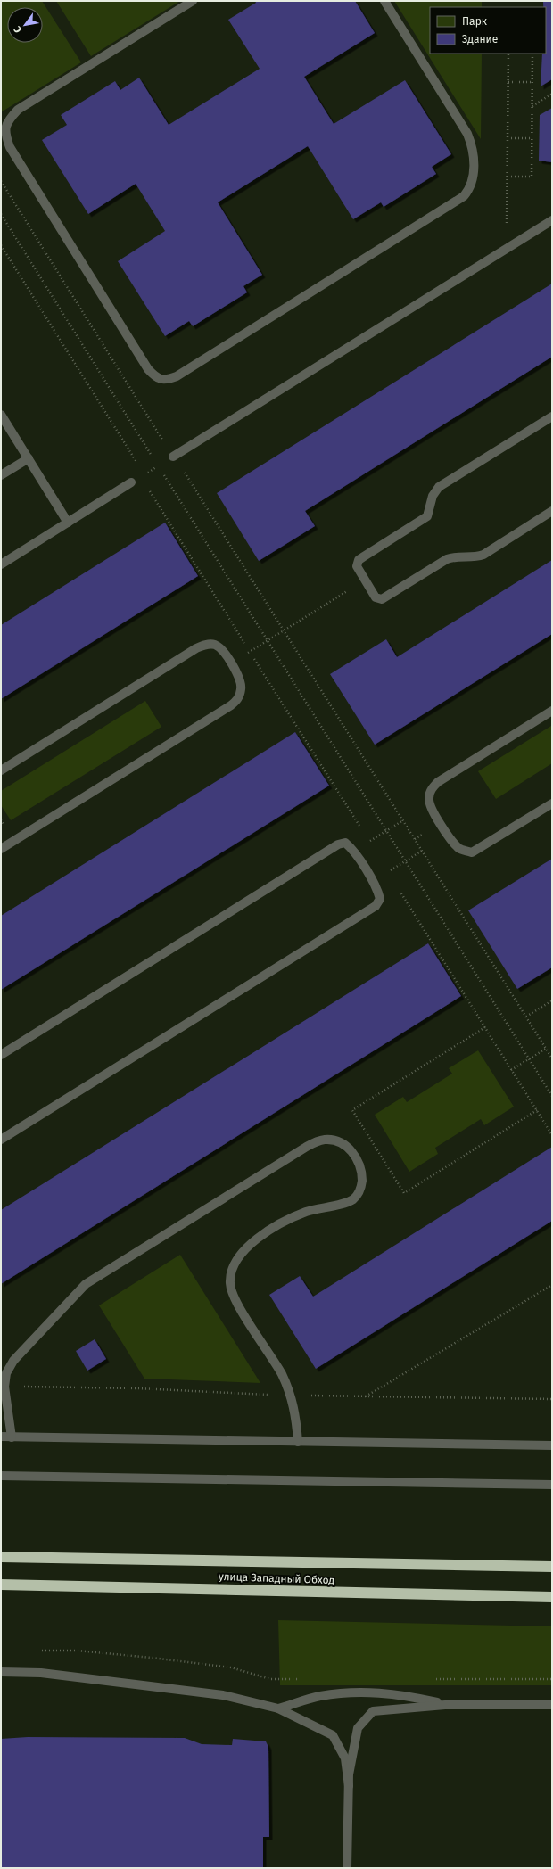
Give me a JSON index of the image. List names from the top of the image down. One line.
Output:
{"streets":{"highway":["улица Западный Обход"]},"legend":["Парк","Здание"],"north":"bottom left"}
